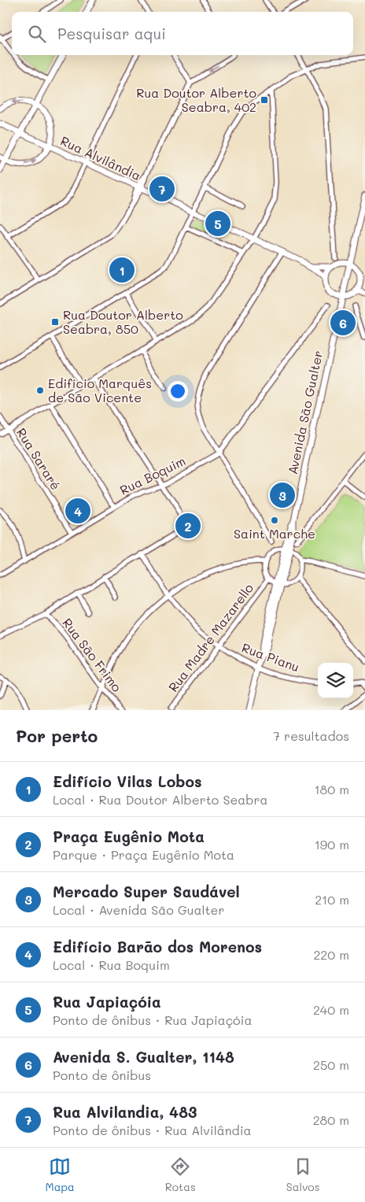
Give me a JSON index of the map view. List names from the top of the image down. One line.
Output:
{"streets":{"street":["Rua Alvilândia","Avenida São Gualter","Rua Sararé","Rua Boquim","Rua Madre Mazarello","Rua São Frimo","Rua Pianu"]},"crossings":[["Avenida São Gualter","Rua Pianu"],["Rua Sararé","Rua Boquim"],["Rua Madre Mazarello","Rua Pianu"]],"places":{"transit":["Rua Doutor Alberto Seabra, 402","Rua Doutor Alberto Seabra, 850"],"other":["Edifício Marquês de São Vicente","Saint Marche"]},"page":{"search":"Pesquisar aqui","pins":["7","5","1","6","3","4","2"],"heading":["Por perto","7 resultados"],"list":[{"mark":"1","name":"Edifício Vilas Lobos","note":"Local · Rua Doutor Alberto Seabra","value":"180 m"},{"mark":"2","name":"Praça Eugênio Mota","note":"Parque · Praça Eugênio Mota","value":"190 m"},{"mark":"3","name":"Mercado Super Saudável","note":"Local · Avenida São Gualter","value":"210 m"},{"mark":"4","name":"Edifício Barão dos Morenos","note":"Local · Rua Boquim","value":"220 m"},{"mark":"5","name":"Rua Japiaçóia","note":"Ponto de ônibus · Rua Japiaçóia","value":"240 m"},{"mark":"6","name":"Avenida S. Gualter, 1148","note":"Ponto de ônibus","value":"250 m"},{"mark":"7","name":"Rua Alvilandia, 483","note":"Ponto de ônibus · Rua Alvilândia","value":"280 m"}],"nav":["Mapa","Rotas","Salvos"]}}
